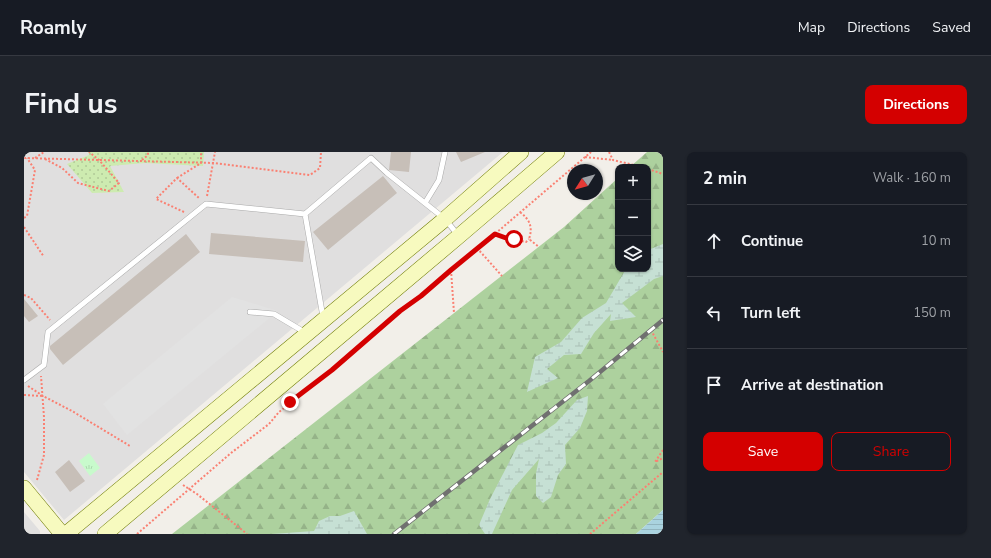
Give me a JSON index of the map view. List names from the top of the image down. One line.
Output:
{"north":"bottom left","page":{"header":"Roamly","nav":["Map","Directions","Saved"],"title":"Find us","buttons":["Directions",["Save","Share"]],"heading":["2 min","Walk · 160 m"],"map_buttons":["+","−"],"list":[["Continue","10 m"],["Turn left","150 m"],"Arrive at destination"]}}
